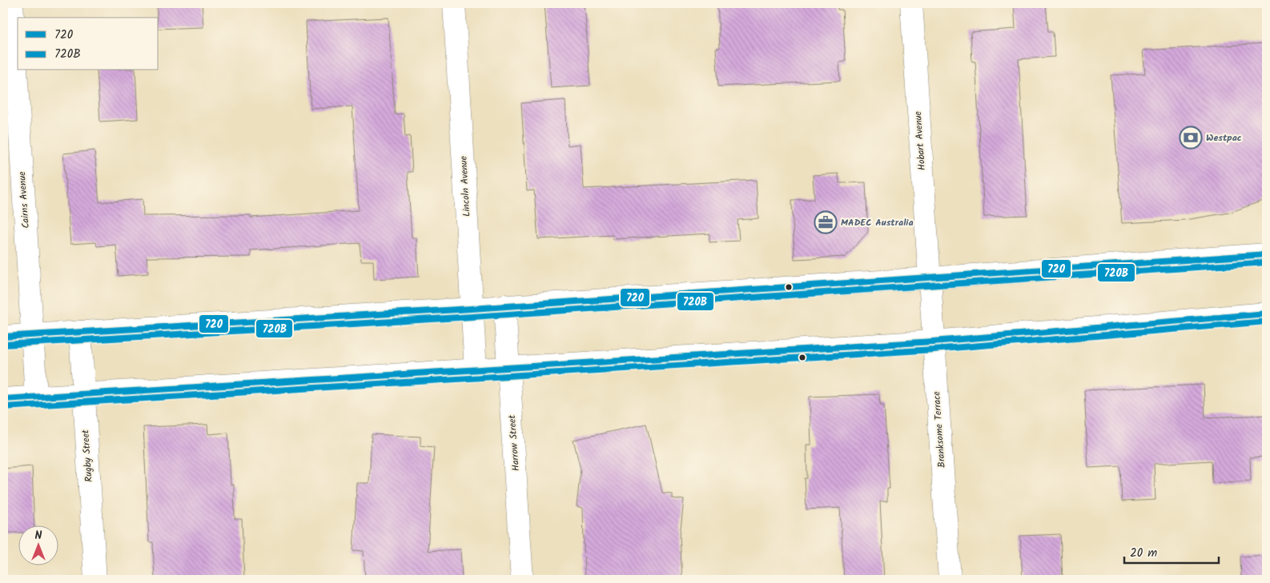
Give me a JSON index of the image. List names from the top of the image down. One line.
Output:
{"streets":{"main road":["Hobart Avenue","Lincoln Avenue","Cairns Avenue","Branksome Terrace","Harrow Street","Rugby Street"]},"crossings":[["Hobart Avenue","Branksome Terrace"]],"places":{"bank":["Westpac"],"office":["MADEC Australia"]},"lines":["transit line 720","transit line 720B"],"legend":["720","720B"],"scale_bar":"20 m","north":"top"}
